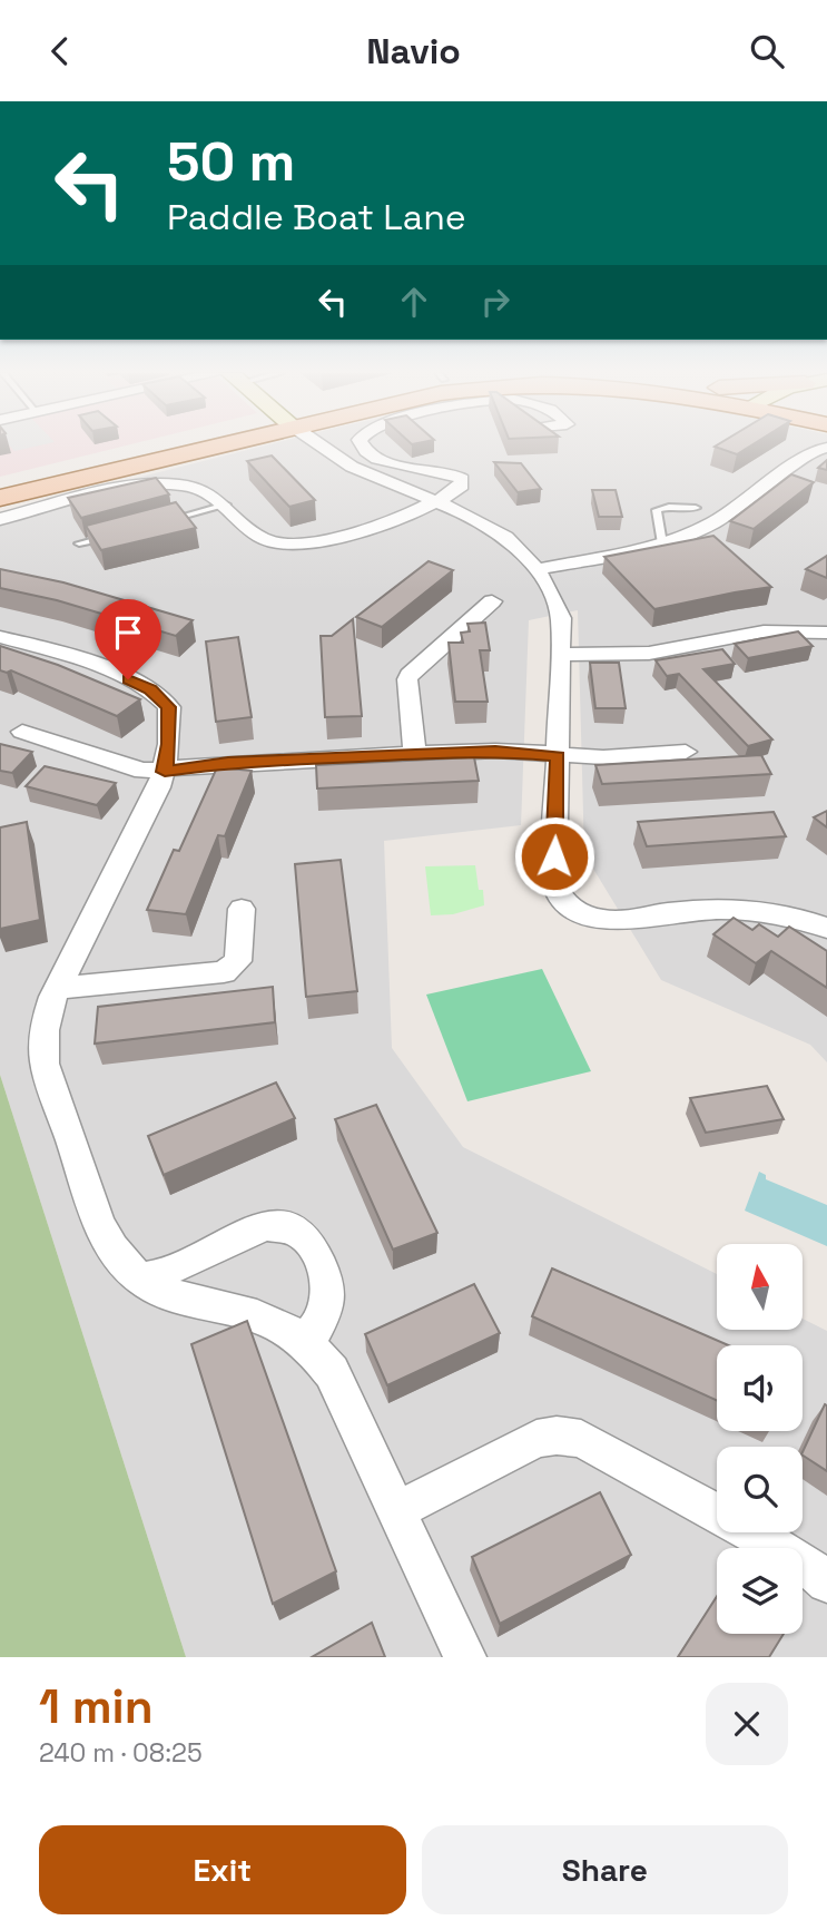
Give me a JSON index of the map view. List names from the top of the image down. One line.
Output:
{"north":"top","page":{"header":"Navio","turn":["50 m","Paddle Boat Lane"],"heading":["1 min","240 m · 08:25"],"buttons":["Exit","Share"]}}
